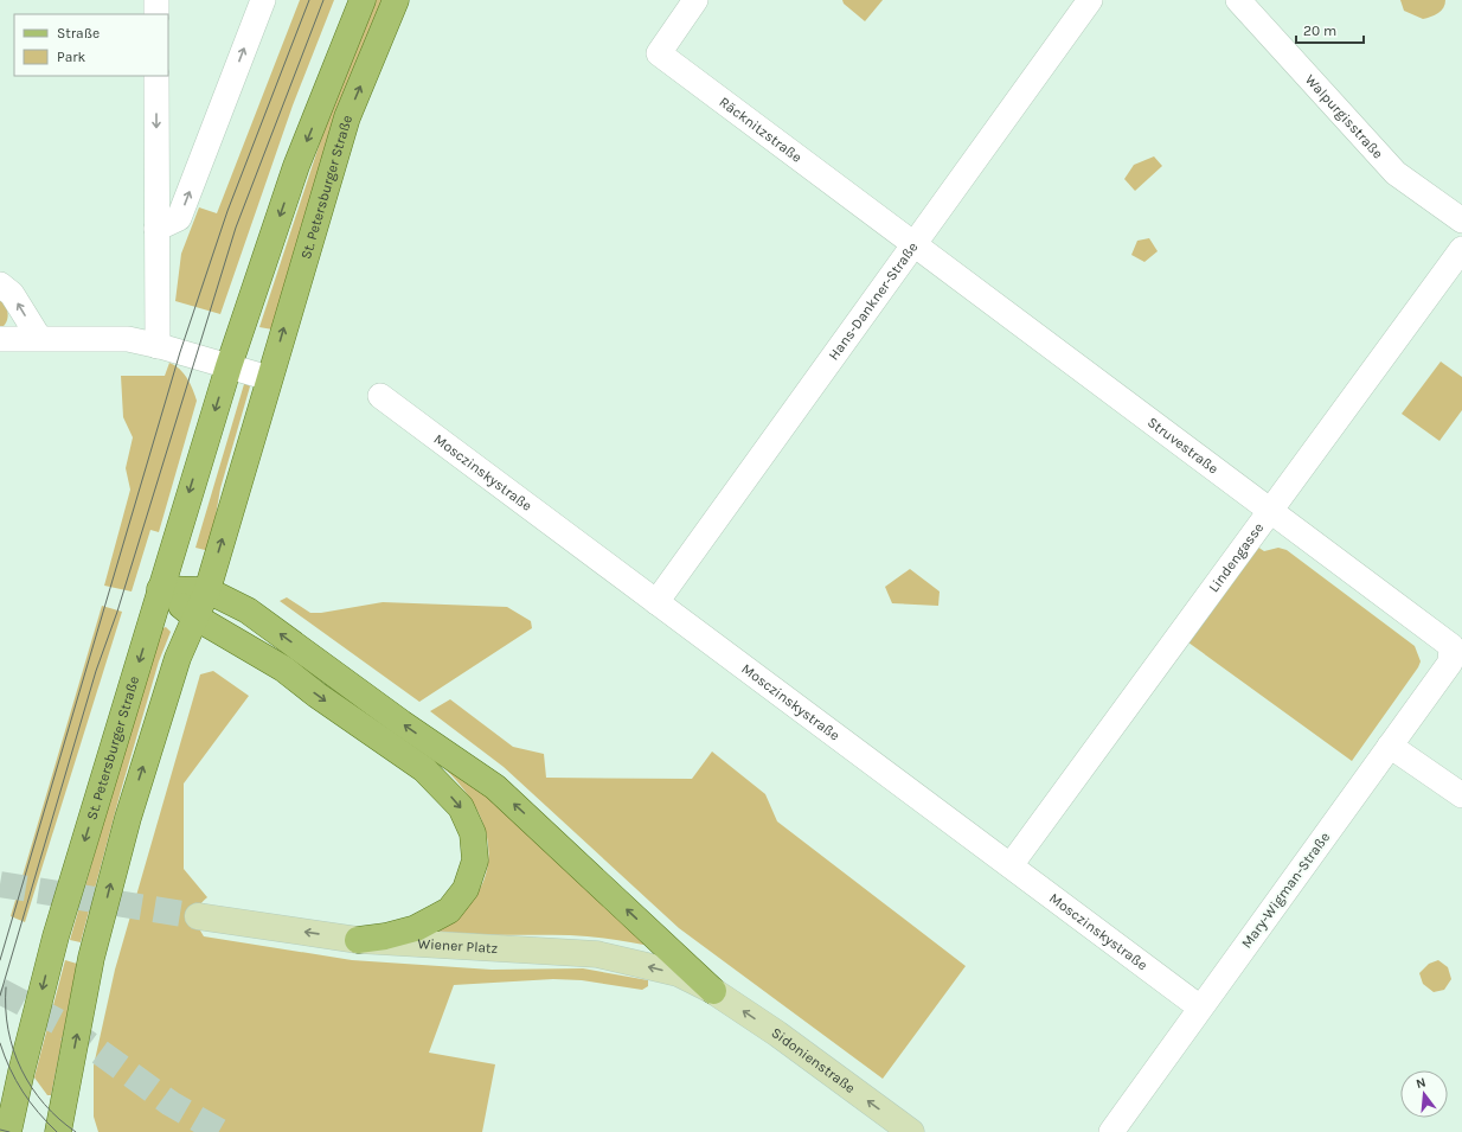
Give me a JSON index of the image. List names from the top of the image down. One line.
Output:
{"streets":{"main road":["St. Petersburger Straße","Wiener Platz","Sidonienstraße"],"street":["Walpurgisstraße","Räcknitzstraße","Hans-Dankner-Straße","Struvestraße","Mosczinskystraße","Lindengasse","Mary-Wigman-Straße"]},"crossings":[["Räcknitzstraße","Hans-Dankner-Straße"],["Räcknitzstraße","Struvestraße"],["Hans-Dankner-Straße","Struvestraße"],["Hans-Dankner-Straße","Mosczinskystraße"],["Struvestraße","Lindengasse"],["Struvestraße","Mary-Wigman-Straße"],["Mosczinskystraße","Lindengasse"],["Mosczinskystraße","Mary-Wigman-Straße"],["Wiener Platz","Sidonienstraße"]],"one_way":["Wiener Platz","Sidonienstraße"],"legend":["Straße","Park"],"scale_bar":"20 m","north":"top"}
